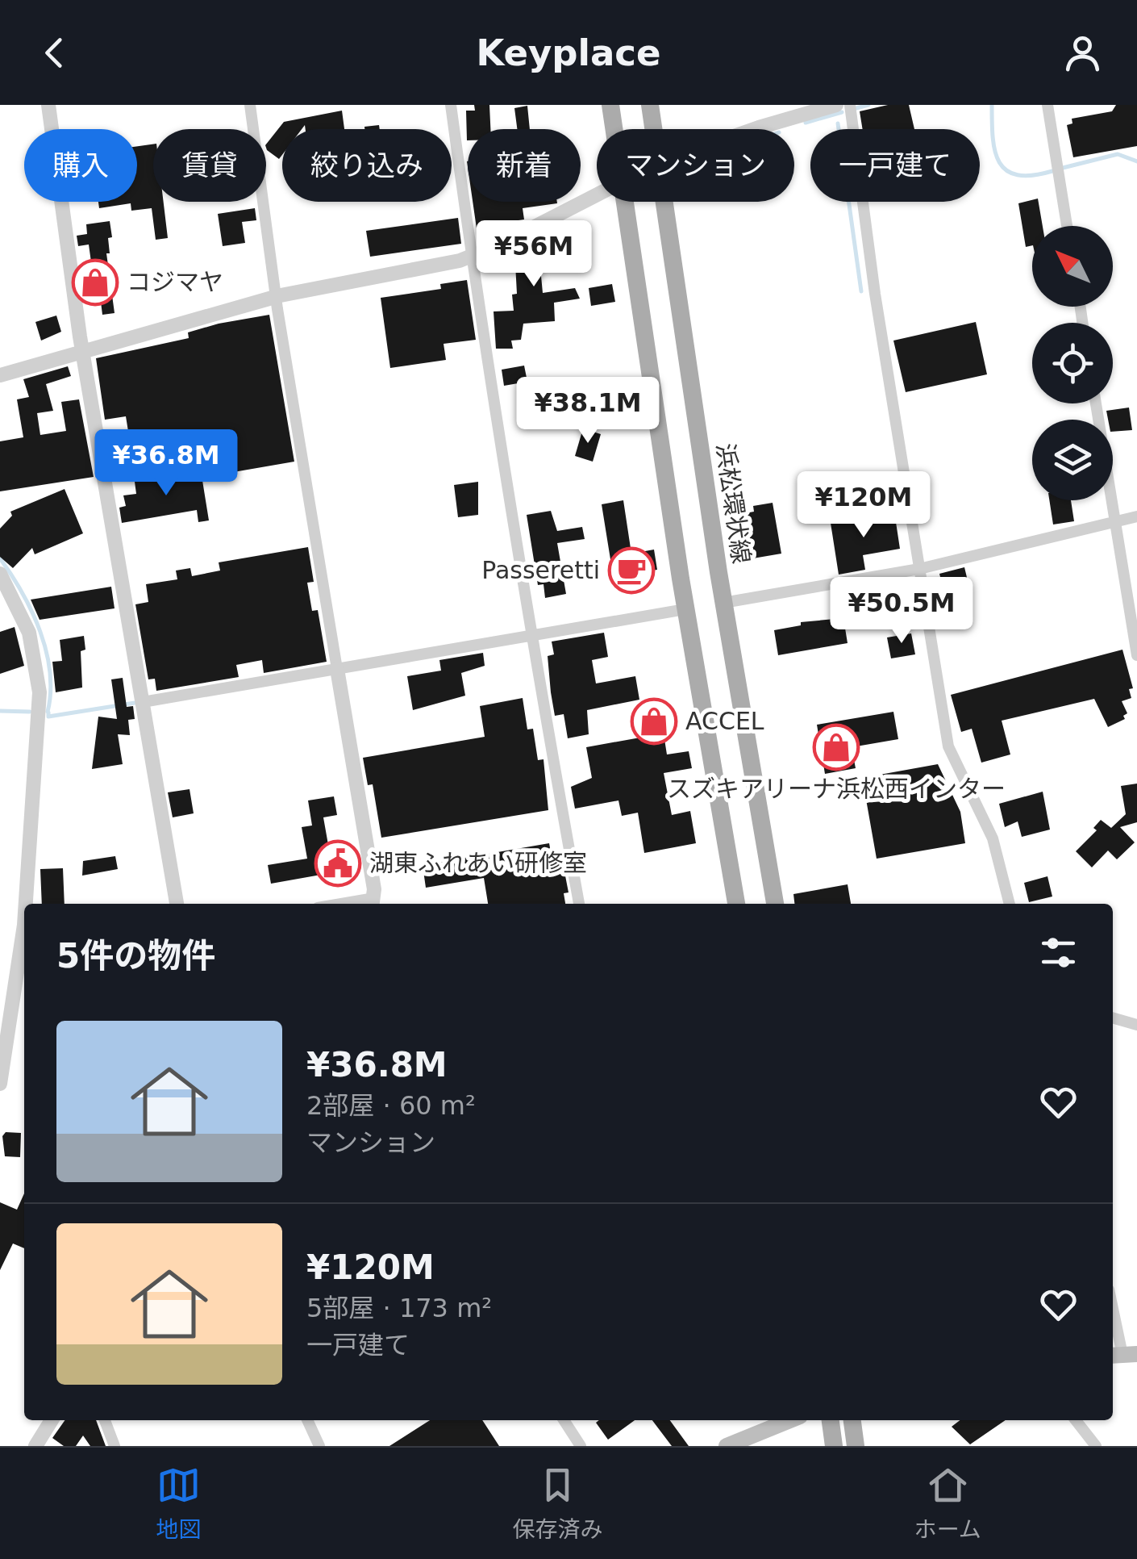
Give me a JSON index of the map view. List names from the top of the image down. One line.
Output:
{"streets":{"main road":["浜松環状線"]},"places":{"shop":["コジマヤ","ACCEL","スズキアリーナ浜松西インター"],"cafe":["Passeretti"],"public building":["湖東ふれあい研修室"]},"north":"top left","page":{"header":"Keyplace","chip":["購入","賃貸","絞り込み","新着","マンション","一戸建て"],"price":["¥56M","¥38.1M","¥36.8M","¥120M","¥50.5M"],"heading":"5件の物件","list":[{"name":"¥36.8M","note":"2部屋 · 60 m² · マンション"},{"name":"¥120M","note":"5部屋 · 173 m² · 一戸建て"}],"tabs":["地図","保存済み","ホーム"]}}
